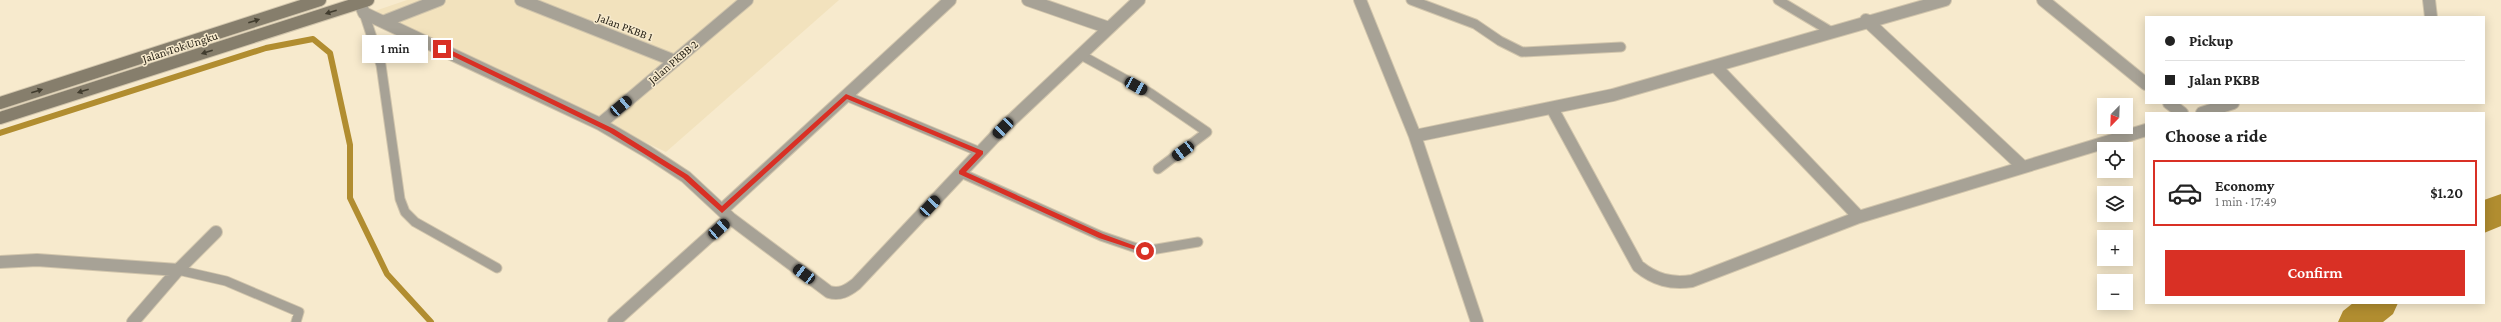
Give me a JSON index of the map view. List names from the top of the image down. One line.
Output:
{"streets":{"main road":["Jalan Tok Ungku"],"street":["Jalan PKBB 1","Jalan PKBB 2"]},"crossings":[["Jalan PKBB 1","Jalan PKBB 2"]],"north":"bottom left","page":{"banner":["Pickup","Jalan PKBB"],"bubble":"1 min","map_buttons":["+","−"],"heading":"Choose a ride","list":[{"name":"Economy","note":"1 min · 17:49","value":"$1.20"}],"buttons":"Confirm"}}
